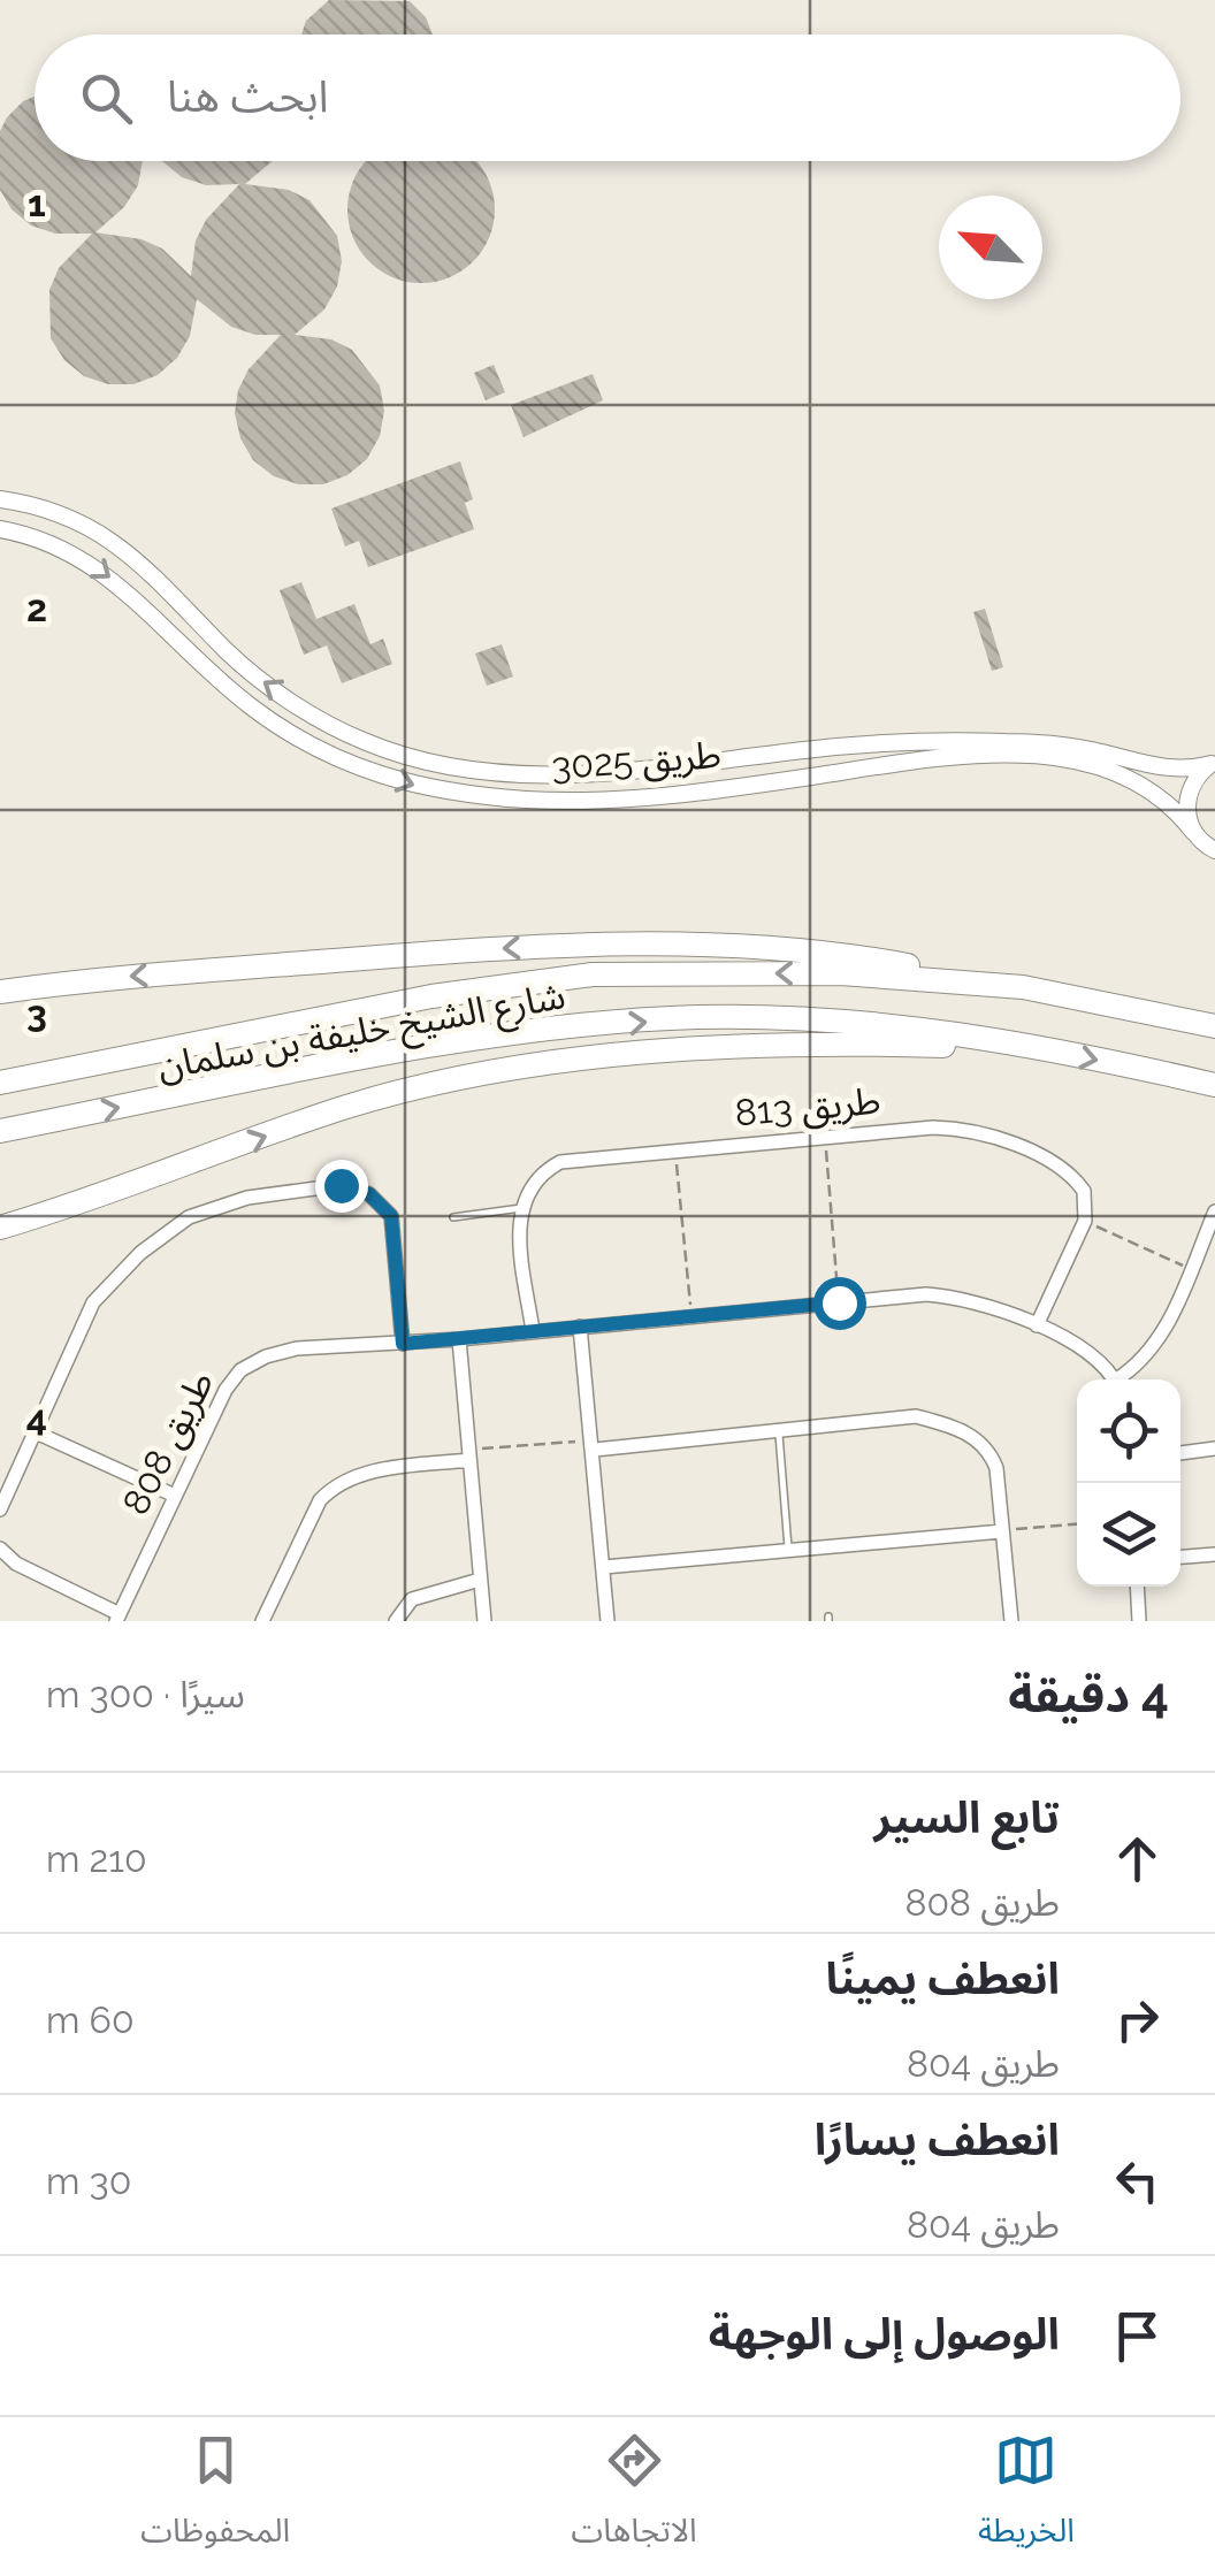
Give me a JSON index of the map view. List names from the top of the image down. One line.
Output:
{"streets":{"highway":["شارع الشيخ خليفة بن سلمان"],"street":["طريق 3025","طريق 813","طريق 808"]},"north":"top left","page":{"search":"ابحث هنا","heading":["4 دقيقة","سيرًا · 300 m"],"list":[["تابع السير","طريق 808","210 m"],["انعطف يمينًا","طريق 804","60 m"],["انعطف يسارًا","طريق 804","30 m"],"الوصول إلى الوجهة"],"nav":["الخريطة","الاتجاهات","المحفوظات"]},"grid":{"rows":["1","2","3","4"]}}
